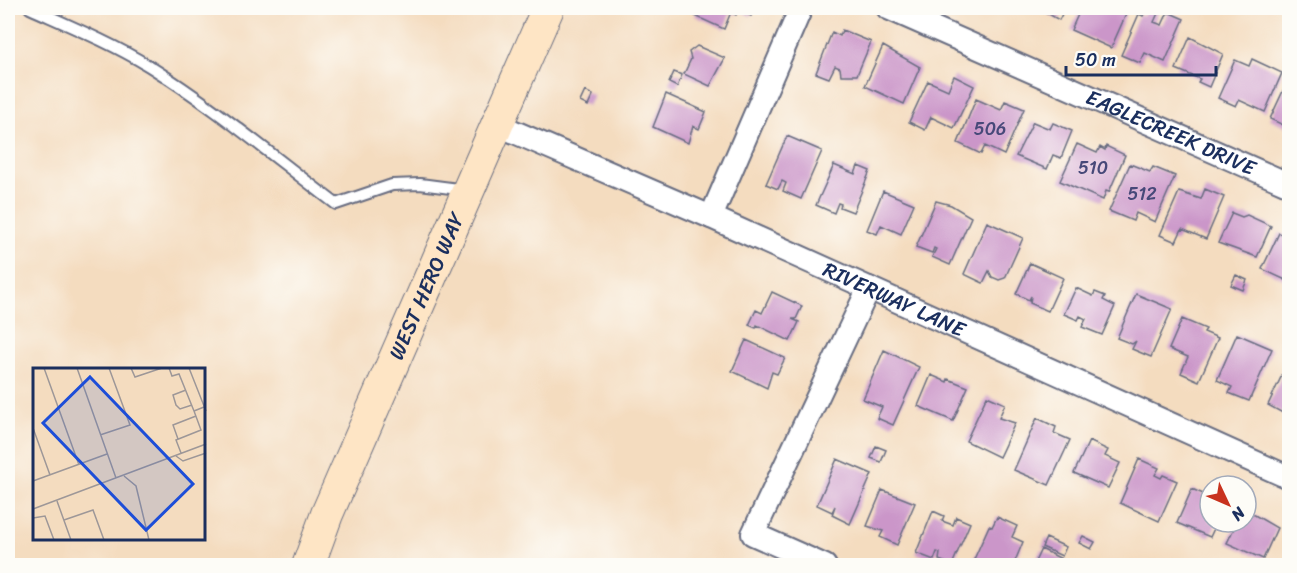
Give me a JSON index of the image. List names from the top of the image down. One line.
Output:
{"streets":{"main road":["WEST HERO WAY"],"street":["EAGLECREEK DRIVE","RIVERWAY LANE"]},"crossings":[["WEST HERO WAY","RIVERWAY LANE"]],"house_numbers":["506","510","512"],"scale_bar":"50 m","north":"bottom right"}
